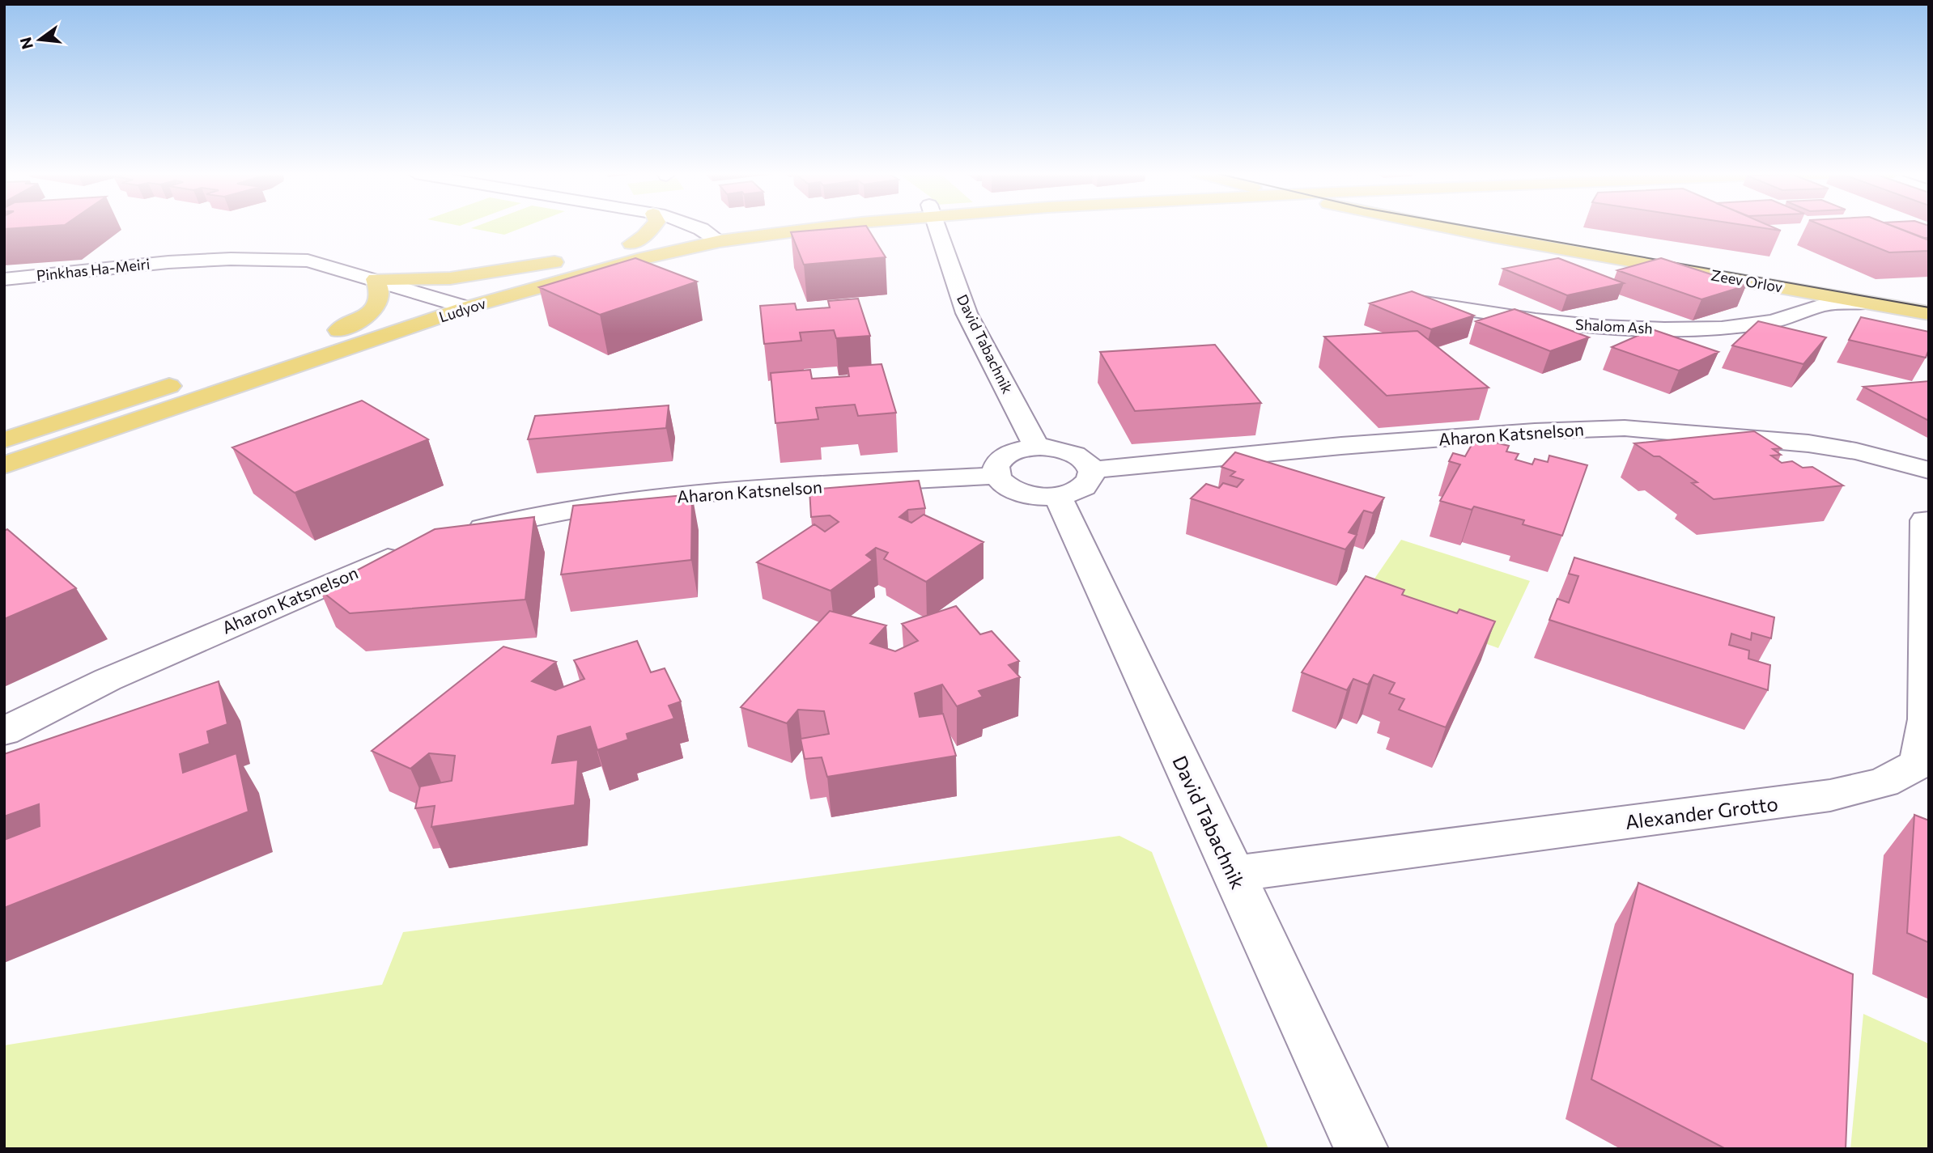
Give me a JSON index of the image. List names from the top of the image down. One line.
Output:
{"streets":{"main road":["Zeev Orlov","Ludyov"],"street":["Pinkhas Ha-Meiri","Shalom Ash","David Tabachnik","Aharon Katsnelson","Alexander Grotto"]},"crossings":[["Pinkhas Ha-Meiri","Ludyov"],["Zeev Orlov","Shalom Ash"],["David Tabachnik","Alexander Grotto"]],"north":"left"}
